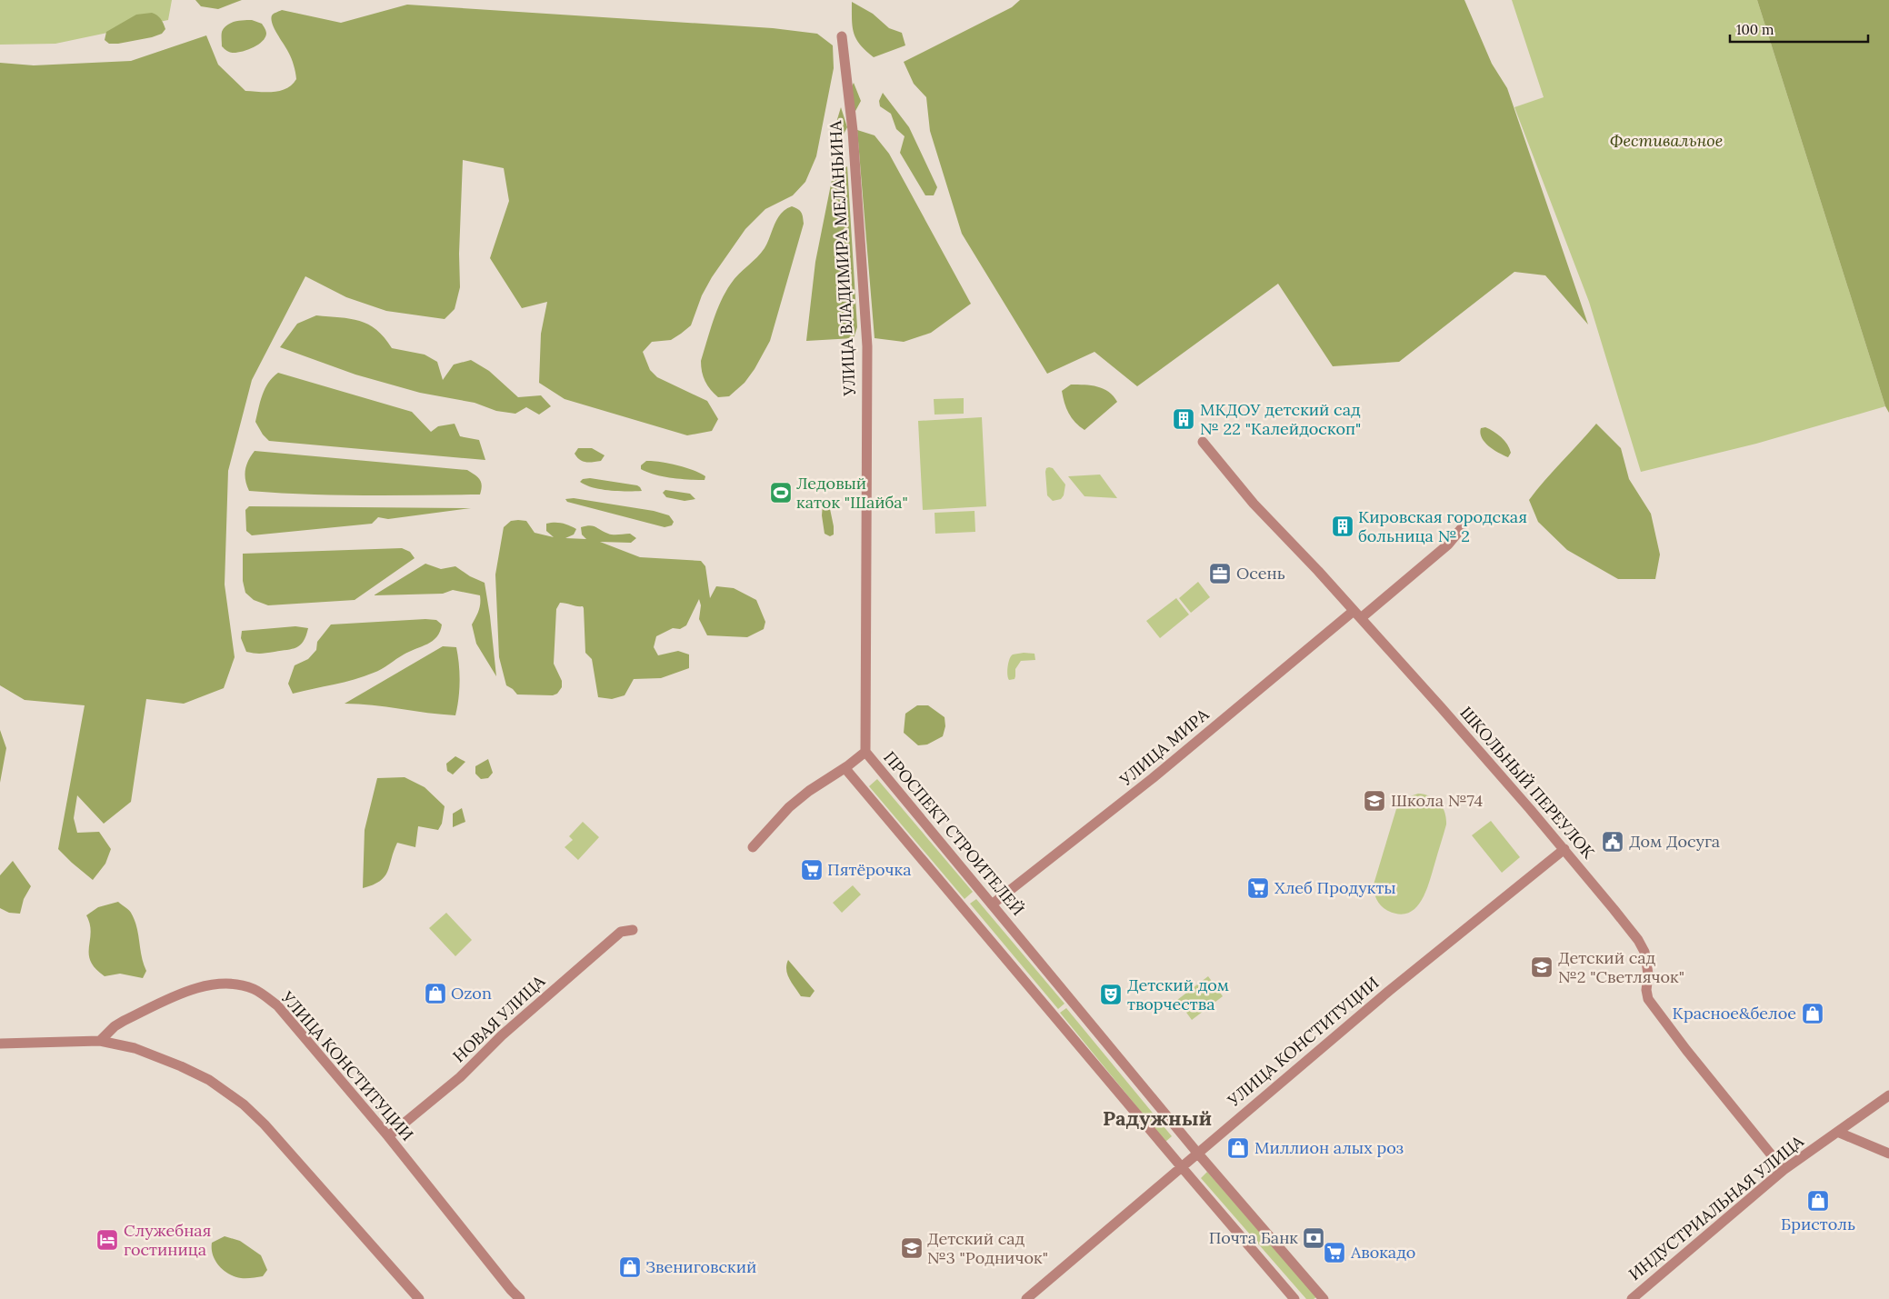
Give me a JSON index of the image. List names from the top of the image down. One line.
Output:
{"streets":{"street":["УЛИЦА ВЛАДИМИРА МЕЛАНЬИНА","УЛИЦА МИРА","ШКОЛЬНЫЙ ПЕРЕУЛОК","ПРОСПЕКТ СТРОИТЕЛЕЙ","НОВАЯ УЛИЦА","УЛИЦА КОНСТИТУЦИИ","ИНДУСТРИАЛЬНАЯ УЛИЦА"]},"crossings":[["УЛИЦА ВЛАДИМИРА МЕЛАНЬИНА","ПРОСПЕКТ СТРОИТЕЛЕЙ"],["УЛИЦА МИРА","ШКОЛЬНЫЙ ПЕРЕУЛОК"],["УЛИЦА МИРА","ПРОСПЕКТ СТРОИТЕЛЕЙ"],["ШКОЛЬНЫЙ ПЕРЕУЛОК","УЛИЦА КОНСТИТУЦИИ"],["ШКОЛЬНЫЙ ПЕРЕУЛОК","ИНДУСТРИАЛЬНАЯ УЛИЦА"],["ПРОСПЕКТ СТРОИТЕЛЕЙ","УЛИЦА КОНСТИТУЦИИ"],["НОВАЯ УЛИЦА","УЛИЦА КОНСТИТУЦИИ"]],"districts":["Радужный"],"parks":["Фестивальное"],"places":{"building":["МКДОУ детский сад № 22 \"Калейдоскоп\"","Кировская городская больница № 2"],"sports":["Ледовый каток \"Шайба\""],"office":["Осень"],"school or university":["Школа №74","Детский сад №2 \"Светлячок\"","Детский сад №3 \"Родничок\""],"public building":["Дом Досуга"],"supermarket":["Пятёрочка","Хлеб Продукты","Авокадо"],"shop":["Ozon","Красное&белое","Миллион алых роз","Бристоль","Звениговский"],"theatre":["Детский дом творчества"],"bank":["Почта Банк"],"hotel":["Служебная гостиница"]},"scale_bar":"100 m"}
